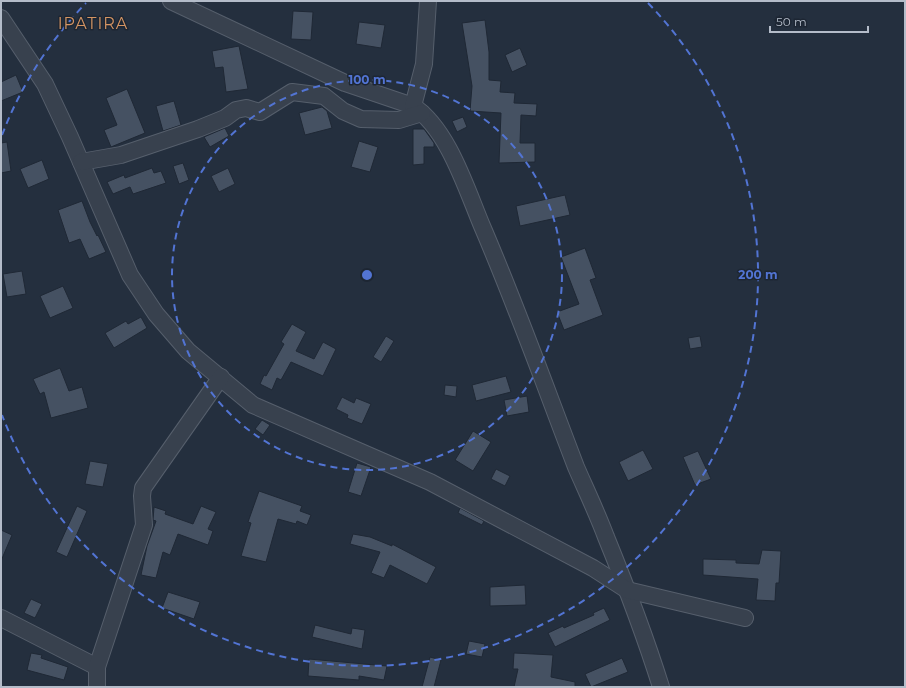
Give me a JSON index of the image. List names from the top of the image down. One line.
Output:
{"districts":["IPATIRA"],"scale_bar":"50 m","rings":["100 m","200 m"]}
